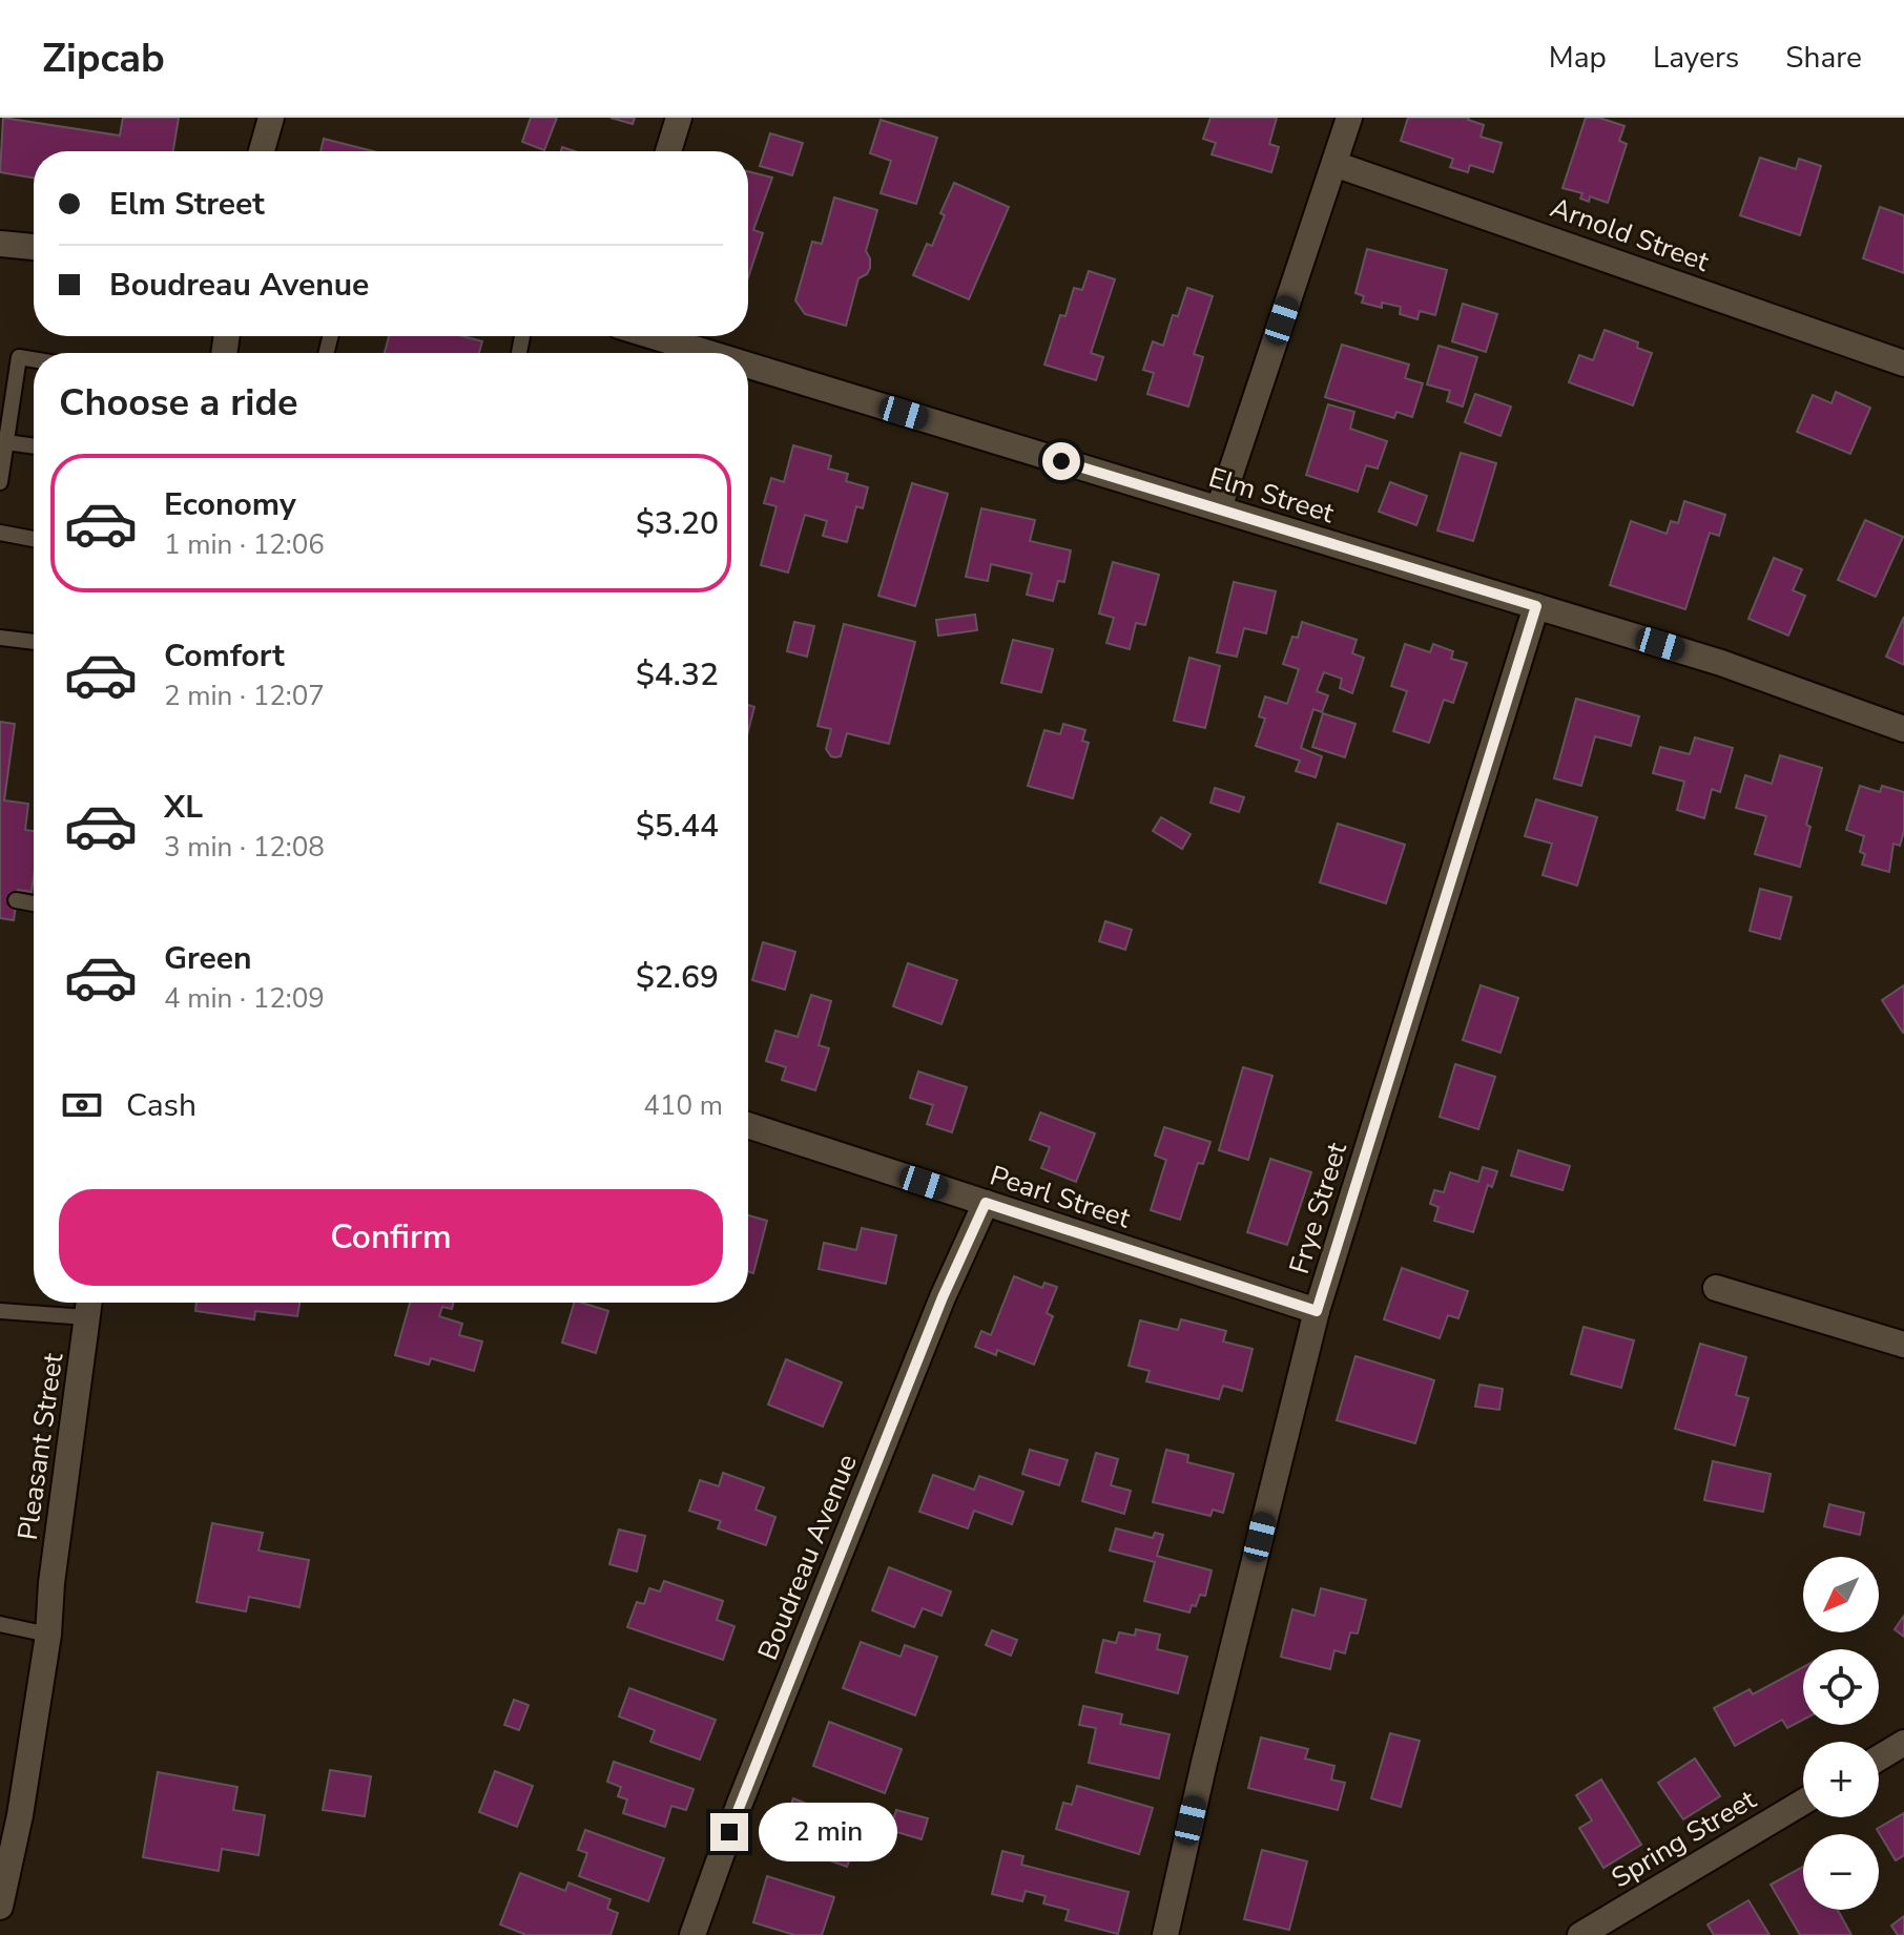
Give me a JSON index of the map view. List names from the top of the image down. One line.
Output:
{"streets":{"street":["Arnold Street","Elm Street","Pearl Street","Frye Street","Pleasant Street","Boudreau Avenue","Spring Street"]},"crossings":[["Elm Street","Frye Street"],["Pearl Street","Frye Street"],["Pearl Street","Boudreau Avenue"]],"north":"bottom left","page":{"header":"Zipcab","nav":["Map","Layers","Share"],"banner":["Elm Street","Boudreau Avenue"],"heading":"Choose a ride","list":[{"name":"Economy","note":"1 min · 12:06","value":"$3.20"},{"name":"Comfort","note":"2 min · 12:07","value":"$4.32"},{"name":"XL","note":"3 min · 12:08","value":"$5.44"},{"name":"Green","note":"4 min · 12:09","value":"$2.69"}],"pay":["Cash","410 m"],"buttons":"Confirm","map_buttons":["+","−"],"bubble":"2 min"}}
